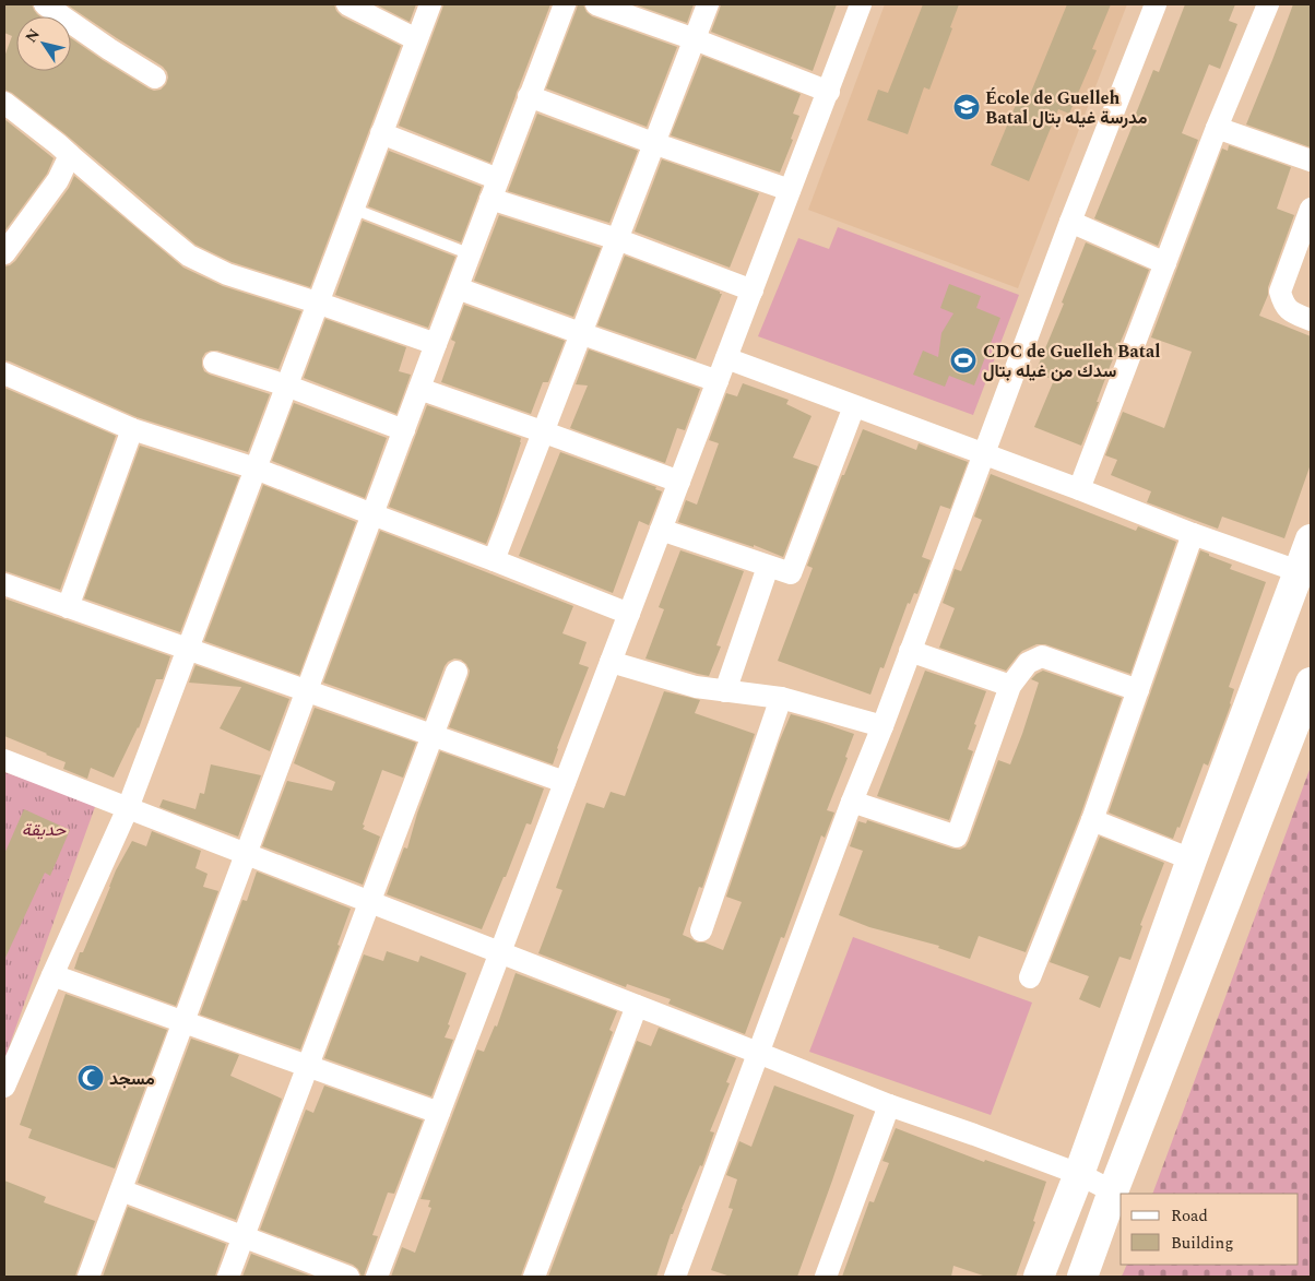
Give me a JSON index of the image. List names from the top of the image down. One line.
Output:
{"parks":["حديقة"],"places":{"school or university":["École de Guelleh Batal مدرسة غيله بتال"],"sports":["CDC de Guelleh Batal سدك من غيله بتال"],"mosque":["مسجد"]},"legend":["Road","Building"],"north":"top left"}
